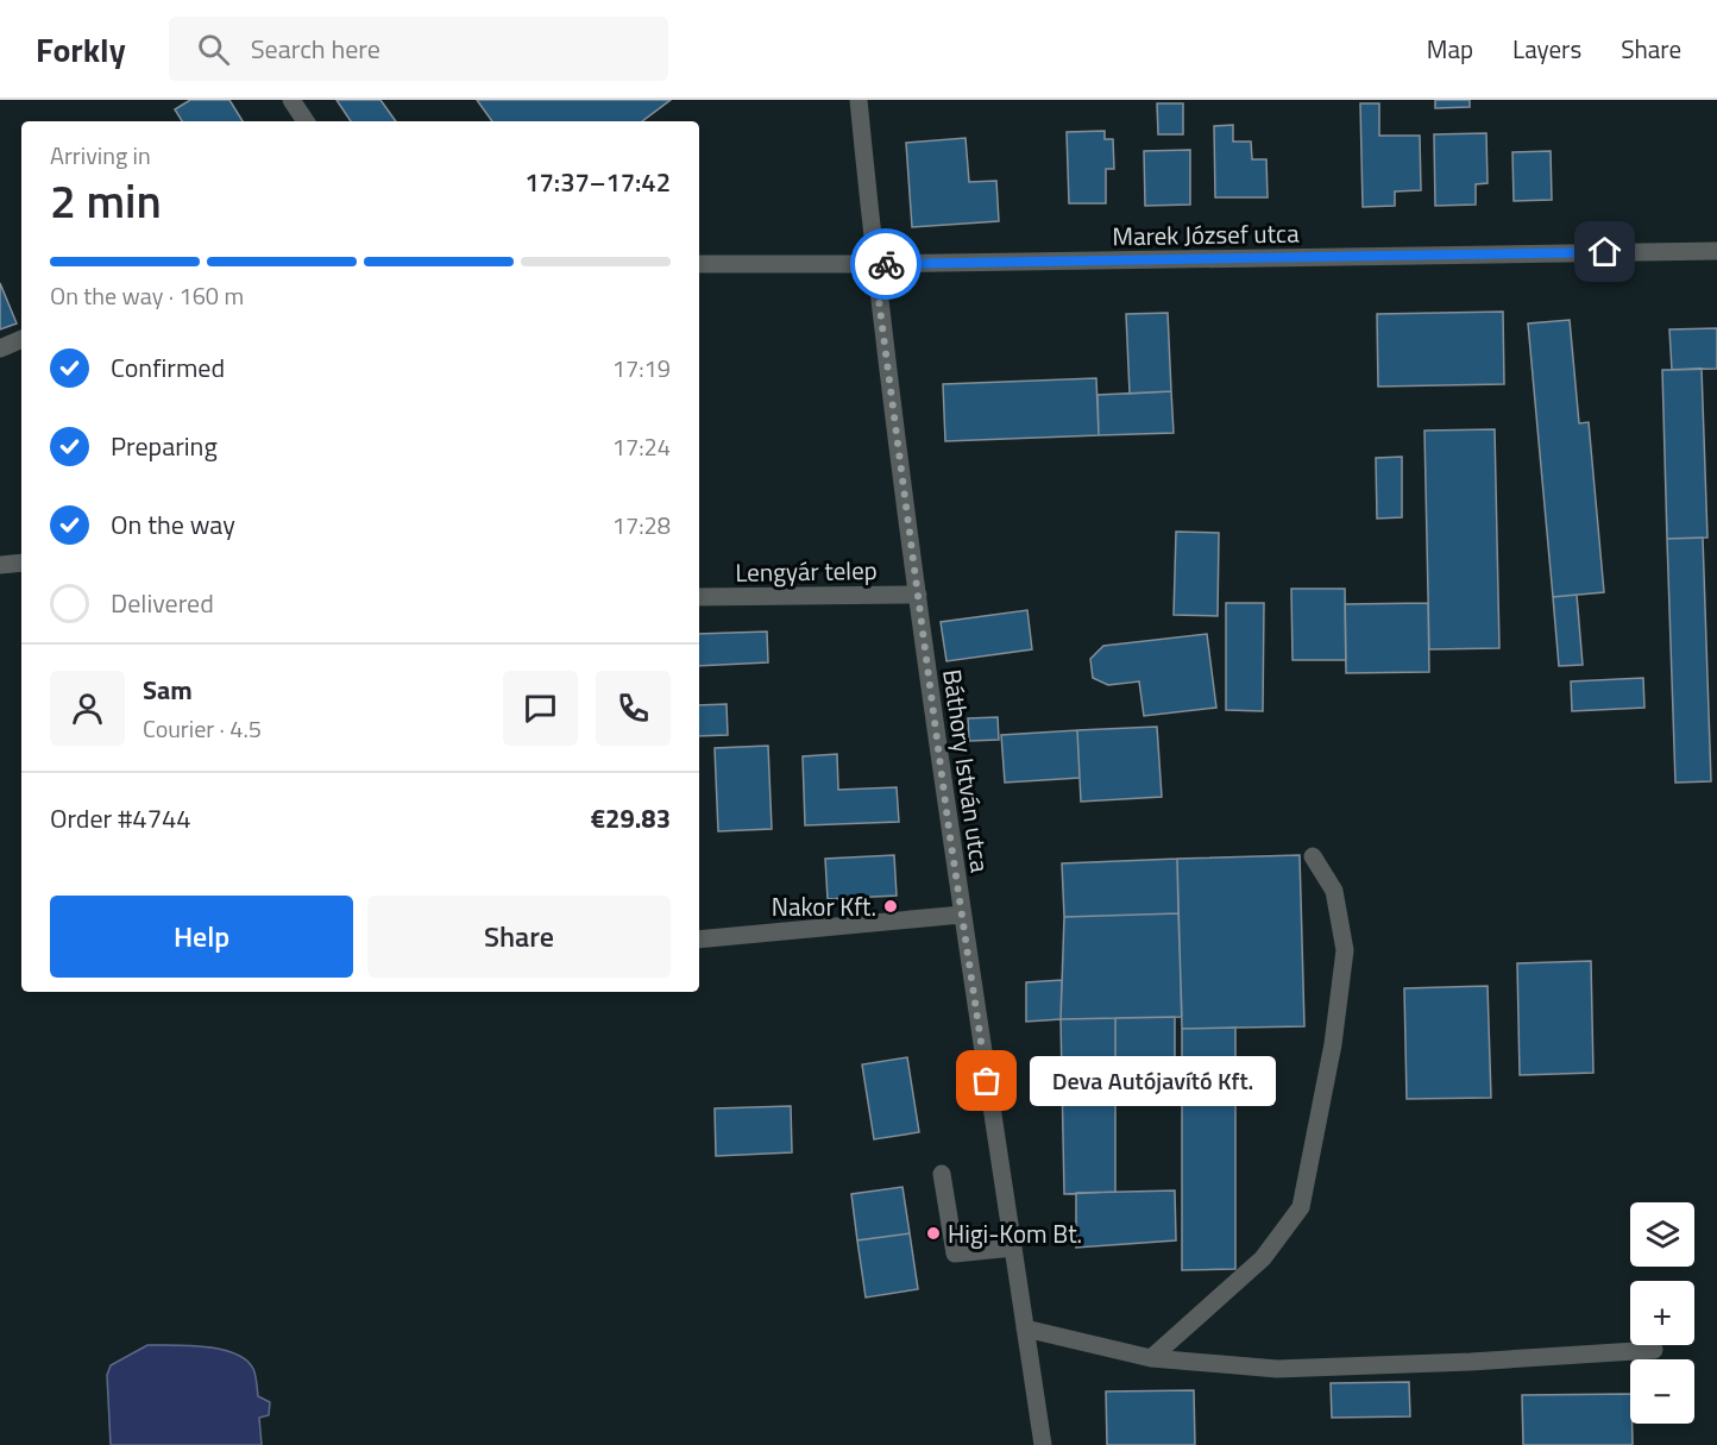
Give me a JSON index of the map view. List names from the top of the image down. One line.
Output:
{"streets":{"street":["Marek József utca","Lengyár telep","Báthory István utca"]},"crossings":[["Marek József utca","Báthory István utca"],["Lengyár telep","Báthory István utca"]],"places":["Nakor Kft.","Deva Autójavító Kft.","Higi-Kom Bt."],"page":{"header":"Forkly","search":"Search here","nav":["Map","Layers","Share"],"heading":["2 min","Arriving in","17:37–17:42"],"panel":["Sam","Courier · 4.5","Order #4744","€29.83"],"bar":"On the way · 160 m","list":[["Confirmed","17:19"],["Preparing","17:24"],["On the way","17:28"],"Delivered"],"buttons":["Help","Share"],"bubble":"Deva Autójavító Kft.","map_buttons":["+","−"]}}
